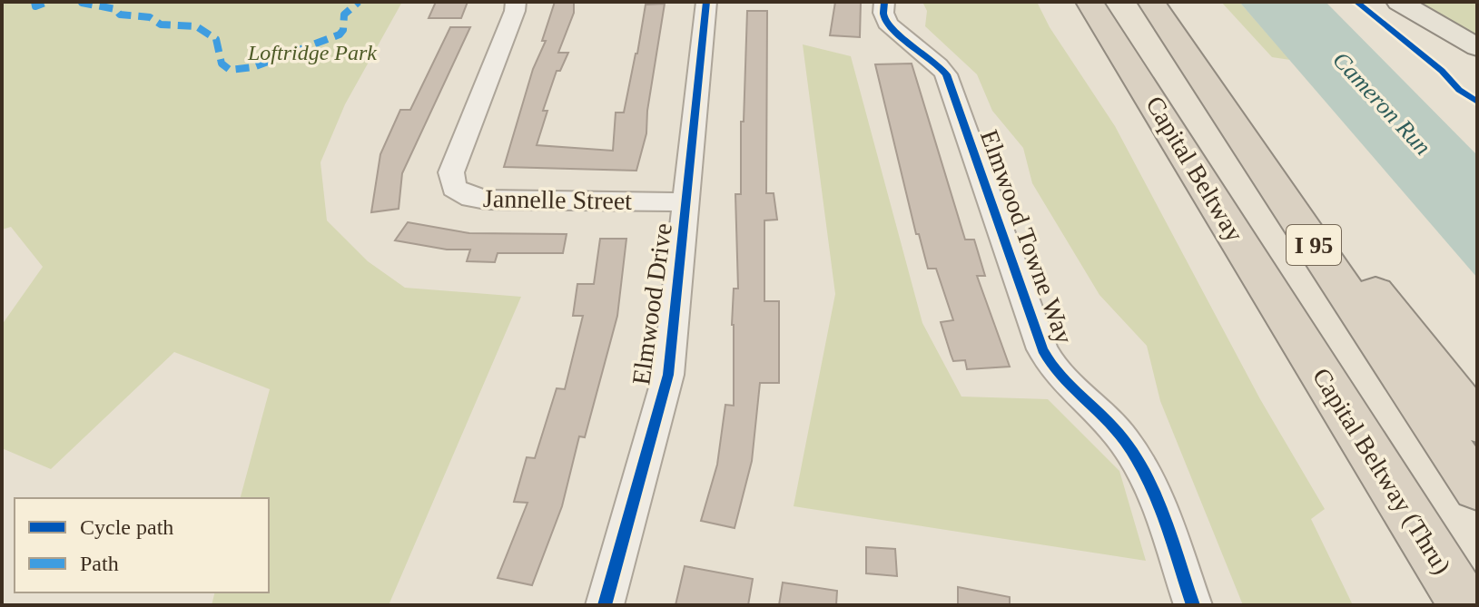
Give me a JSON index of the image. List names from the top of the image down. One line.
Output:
{"streets":{"highway":["Capital Beltway","I 95","Capital Beltway (Thru)"],"street":["Jannelle Street","Elmwood Towne Way","Elmwood Drive"]},"crossings":[["Capital Beltway","I 95"],["Capital Beltway","Capital Beltway (Thru)"],["Jannelle Street","Elmwood Drive"],["I 95","Capital Beltway (Thru)"]],"water":["Cameron Run"],"parks":["Loftridge Park"],"legend":["Cycle path","Path"]}
